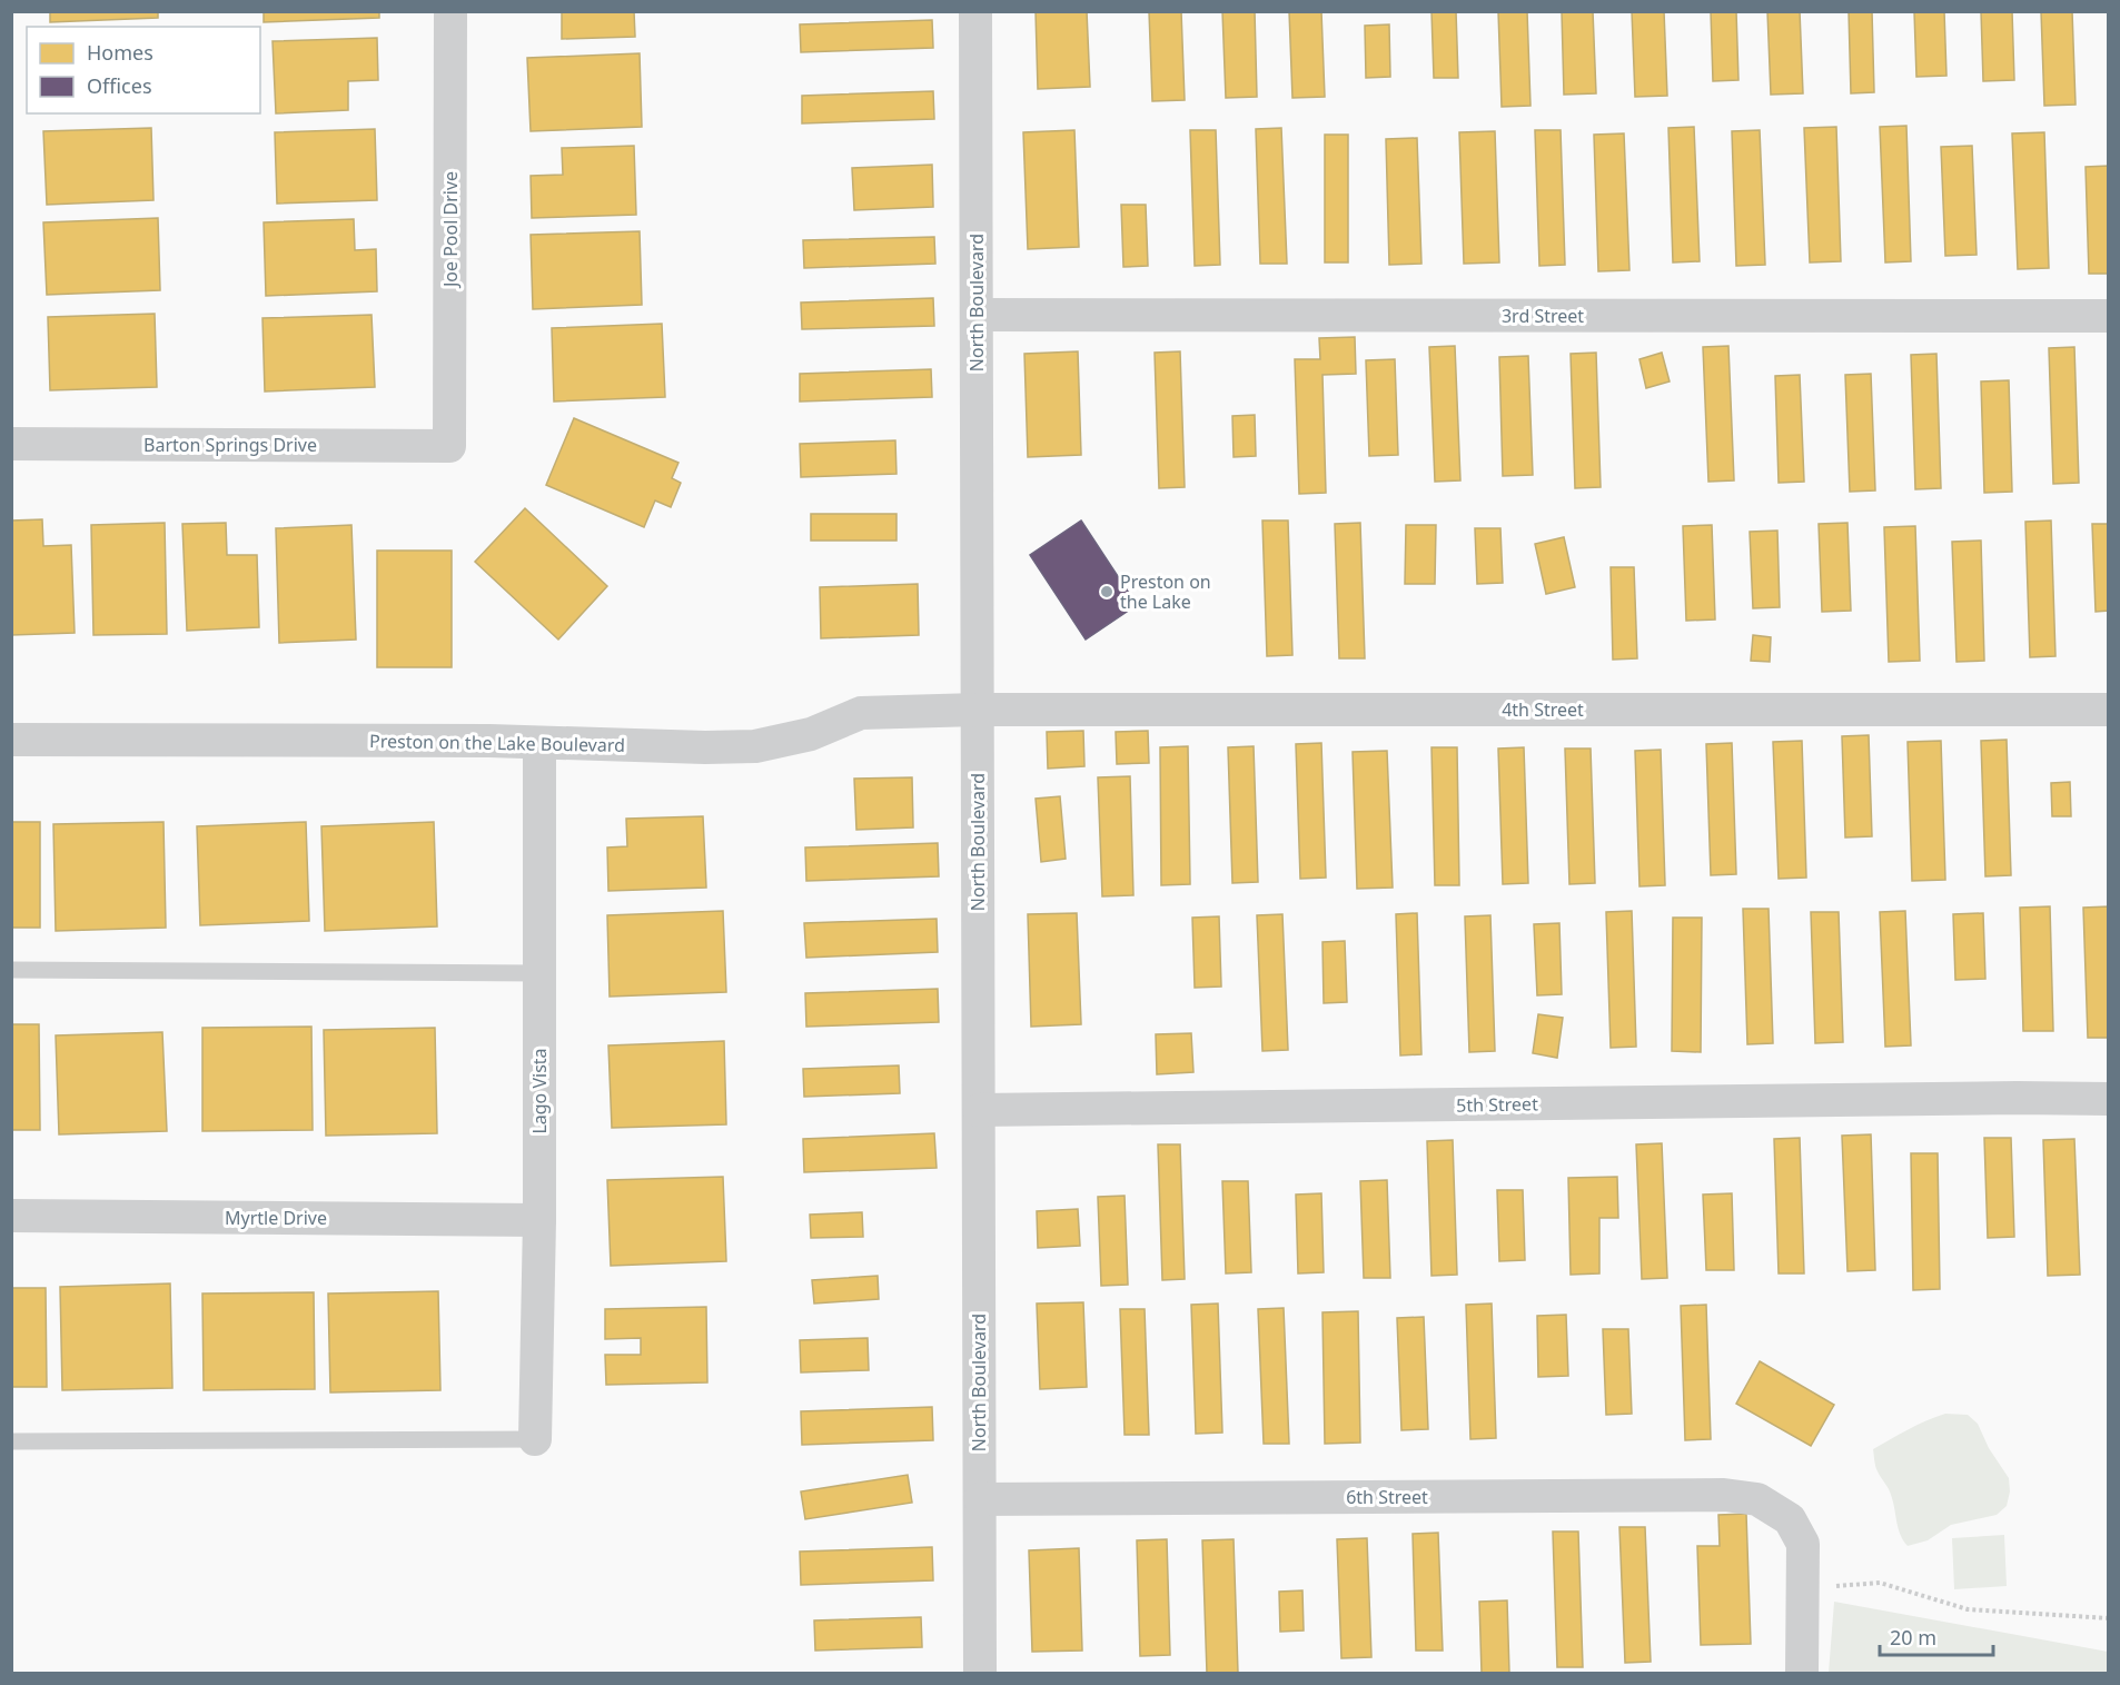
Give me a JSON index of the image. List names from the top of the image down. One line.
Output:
{"streets":{"street":["Joe Pool Drive","North Boulevard","3rd Street","Barton Springs Drive","4th Street","Preston on the Lake Boulevard","Lago Vista","5th Street","Myrtle Drive","6th Street"]},"crossings":[["Joe Pool Drive","Barton Springs Drive"],["North Boulevard","3rd Street"],["North Boulevard","4th Street"],["North Boulevard","Preston on the Lake Boulevard"],["North Boulevard","5th Street"],["North Boulevard","6th Street"],["4th Street","Preston on the Lake Boulevard"],["Preston on the Lake Boulevard","Lago Vista"],["Lago Vista","Myrtle Drive"]],"places":["Preston on the Lake"],"legend":["Homes","Offices"],"scale_bar":"20 m"}
